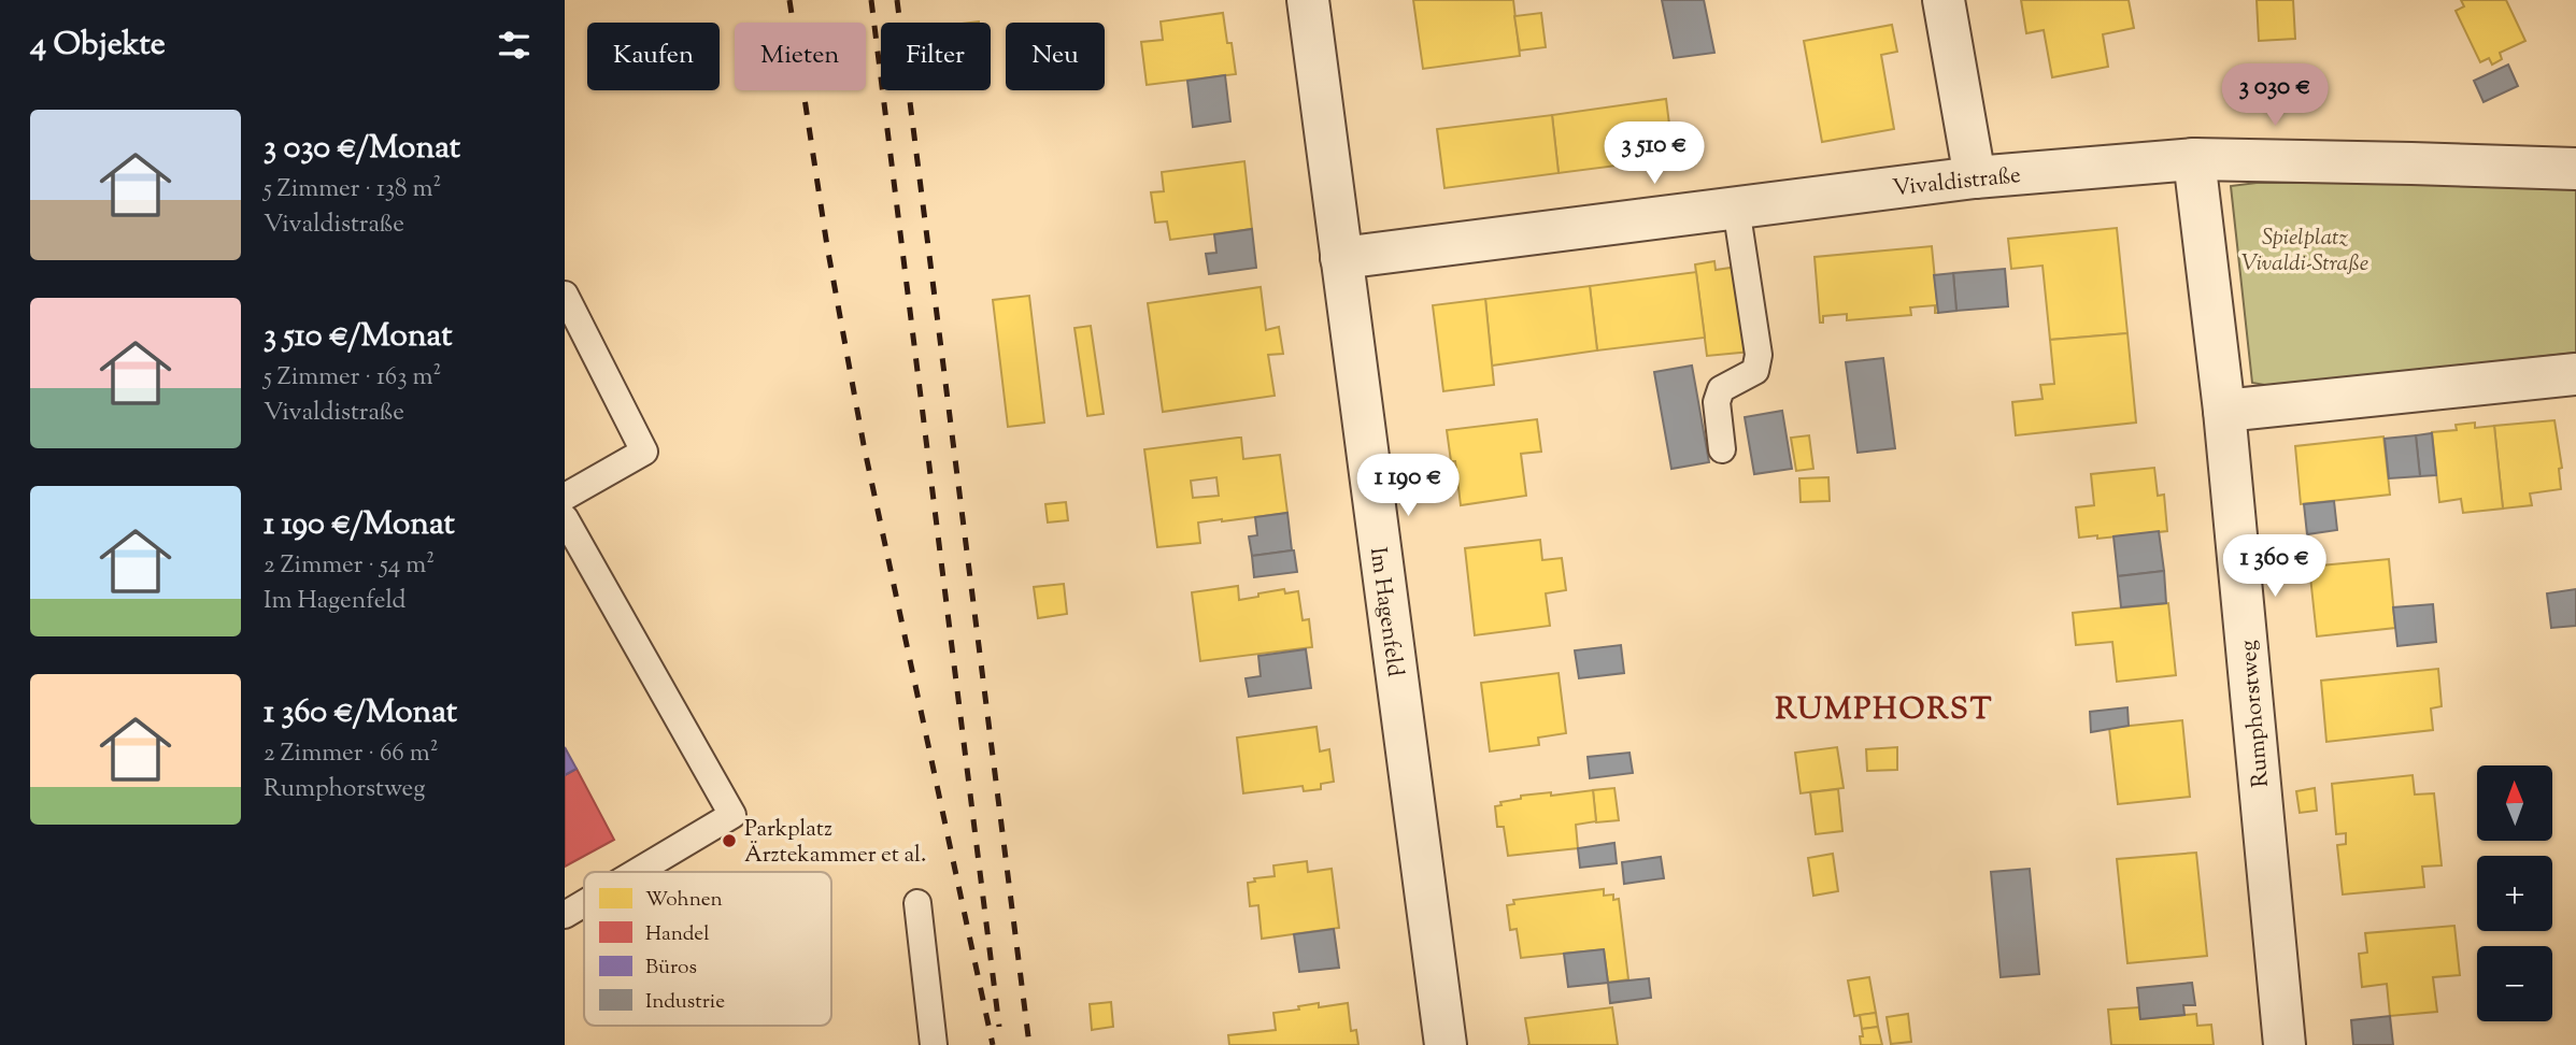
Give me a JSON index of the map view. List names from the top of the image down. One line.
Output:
{"streets":{"street":["Vivaldistraße","Im Hagenfeld","Rumphorstweg"]},"crossings":[["Vivaldistraße","Im Hagenfeld"],["Vivaldistraße","Rumphorstweg"]],"districts":["RUMPHORST"],"parks":["Spielplatz Vivaldi-Straße"],"places":["Parkplatz Ärztekammer et al."],"legend":["Wohnen","Handel","Büros","Industrie"],"north":"top","page":{"heading":"4 Objekte","chip":["Kaufen","Mieten","Filter","Neu"],"price":["3 030 €","3 510 €","1 190 €","1 360 €"],"list":[{"name":"3 030 €/Monat","note":"5 Zimmer · 138 m² · Vivaldistraße"},{"name":"3 510 €/Monat","note":"5 Zimmer · 163 m² · Vivaldistraße"},{"name":"1 190 €/Monat","note":"2 Zimmer · 54 m² · Im Hagenfeld"},{"name":"1 360 €/Monat","note":"2 Zimmer · 66 m² · Rumphorstweg"}],"map_buttons":["+","−"]}}
